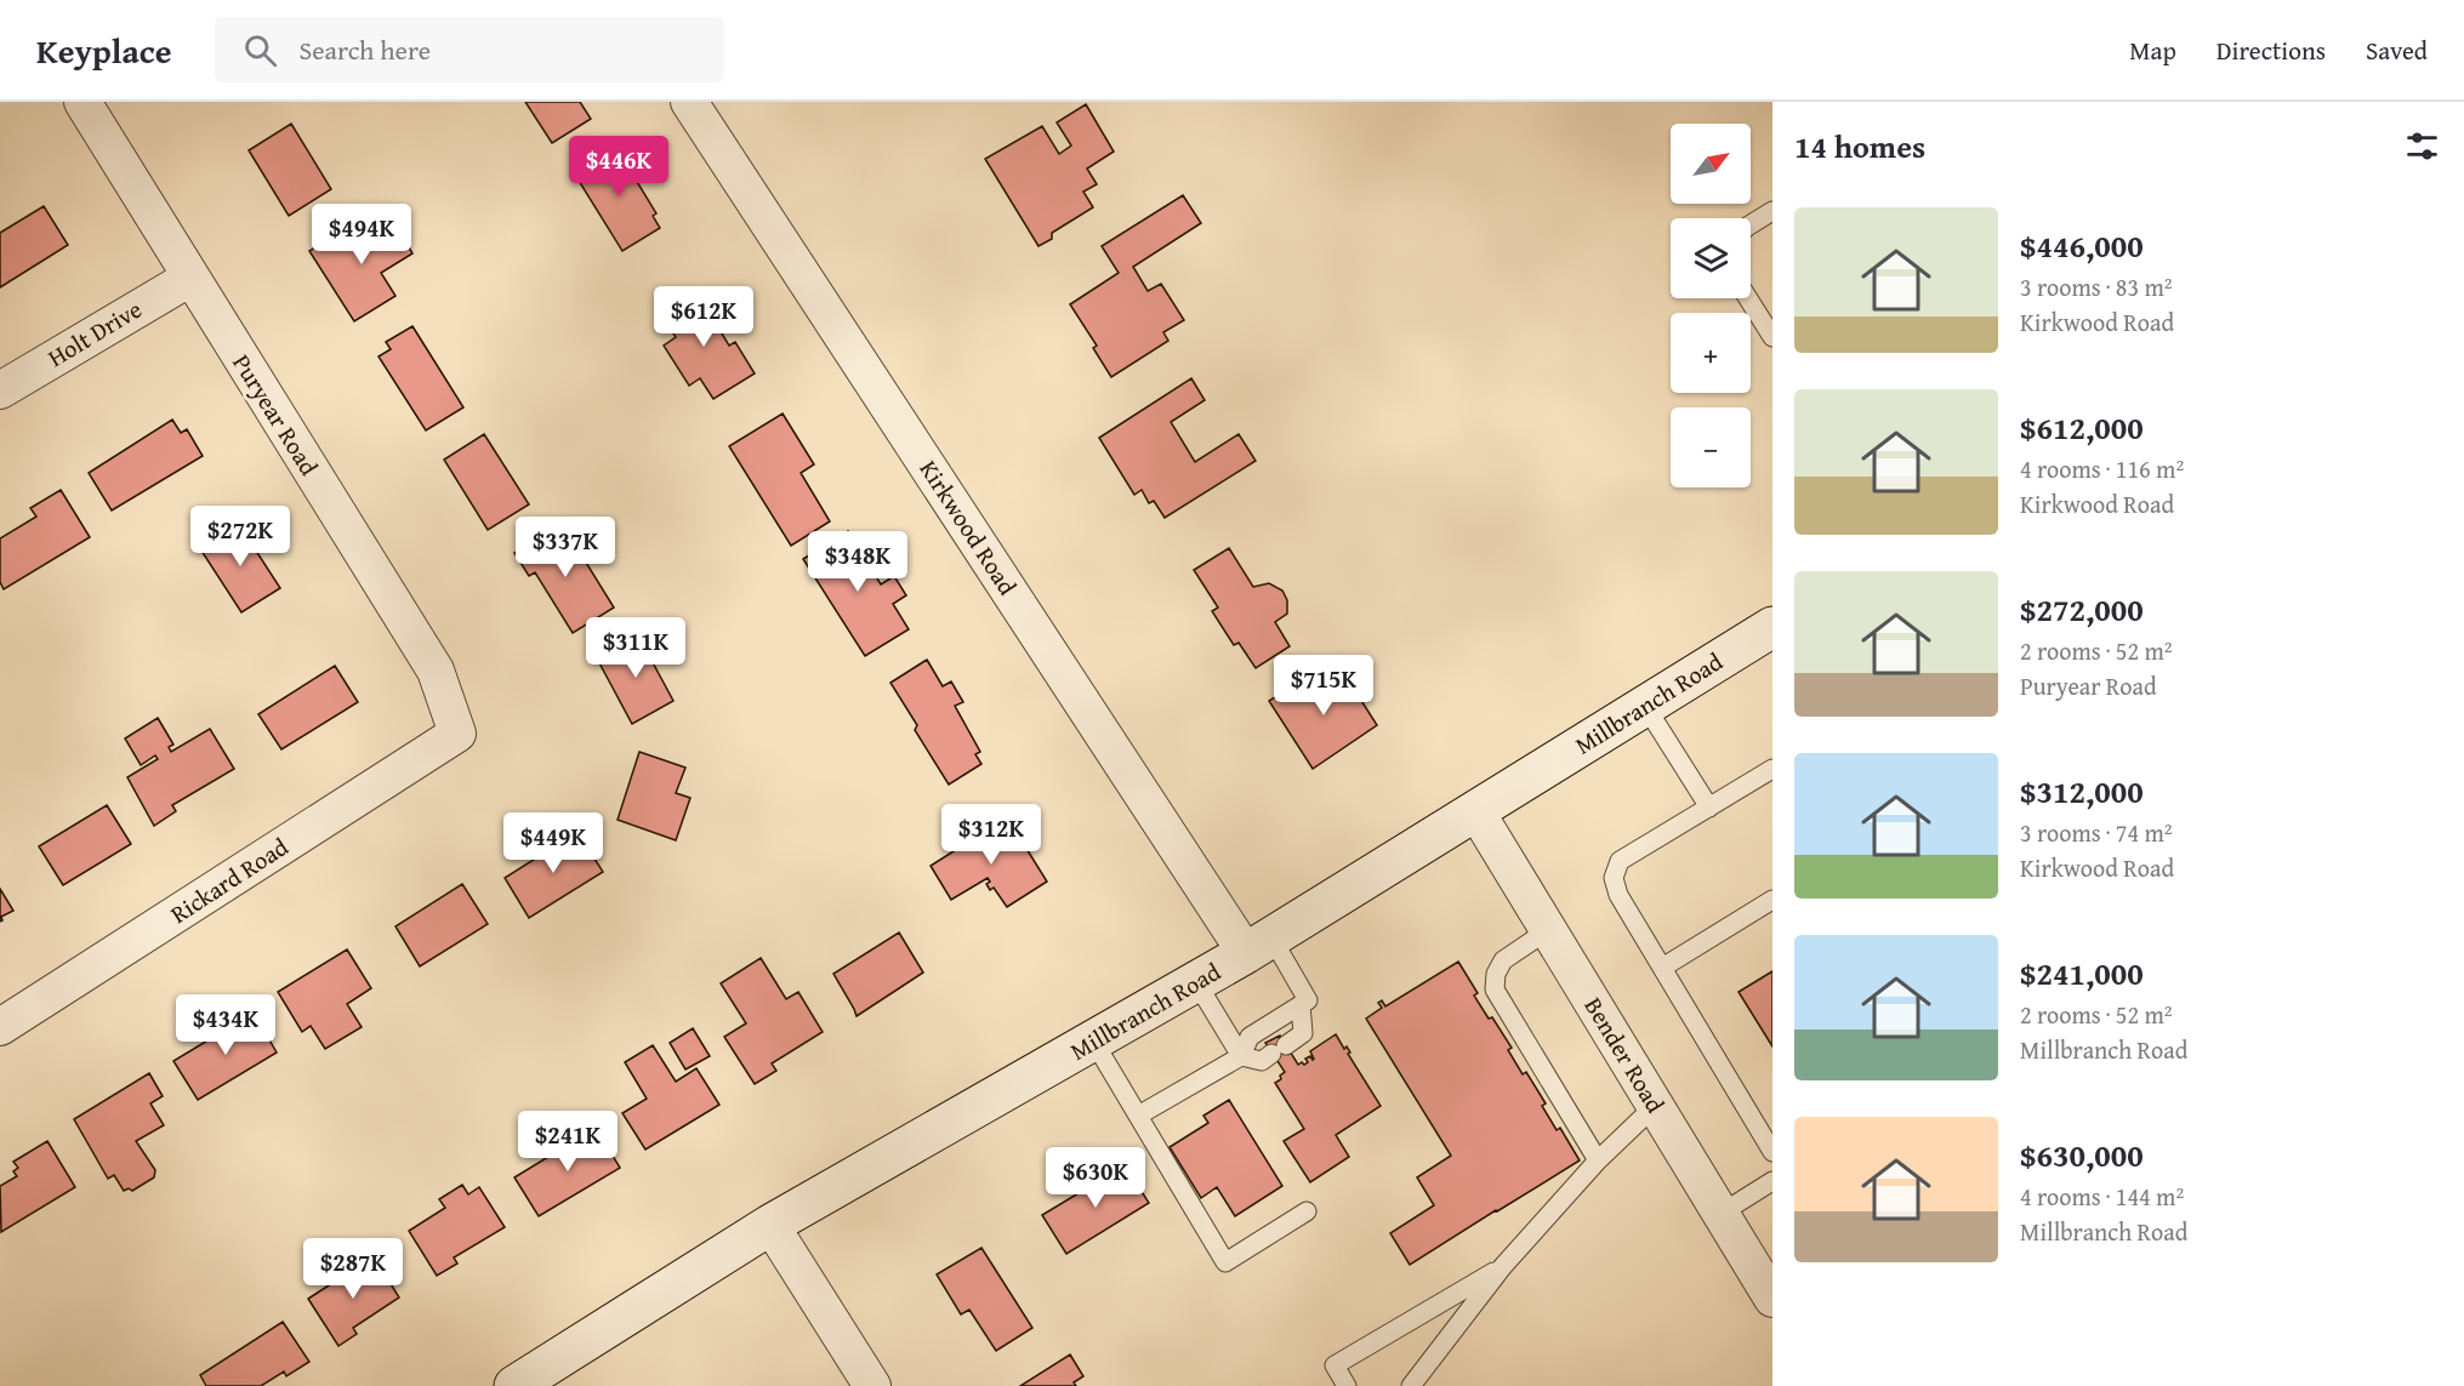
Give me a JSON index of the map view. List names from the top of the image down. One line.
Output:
{"streets":{"main road":["Millbranch Road"],"street":["Holt Drive","Puryear Road","Kirkwood Road","Rickard Road","Bender Road"]},"crossings":[["Holt Drive","Puryear Road"],["Puryear Road","Rickard Road"],["Kirkwood Road","Millbranch Road"],["Millbranch Road","Bender Road"]],"north":"top right","page":{"header":"Keyplace","search":"Search here","nav":["Map","Directions","Saved"],"heading":"14 homes","map_buttons":["+","−"],"price":["$446K","$494K","$612K","$272K","$337K","$348K","$311K","$715K","$312K","$449K","$434K","$241K","$630K","$287K"],"list":[{"name":"$446,000","note":"3 rooms · 83 m² · Kirkwood Road"},{"name":"$612,000","note":"4 rooms · 116 m² · Kirkwood Road"},{"name":"$272,000","note":"2 rooms · 52 m² · Puryear Road"},{"name":"$312,000","note":"3 rooms · 74 m² · Kirkwood Road"},{"name":"$241,000","note":"2 rooms · 52 m² · Millbranch Road"},{"name":"$630,000","note":"4 rooms · 144 m² · Millbranch Road"}]}}
